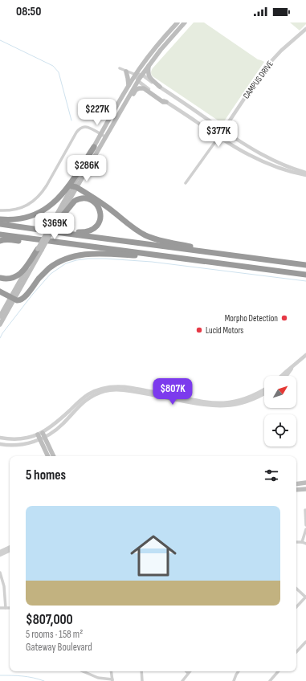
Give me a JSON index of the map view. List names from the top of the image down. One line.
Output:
{"streets":{"street":["CAMPUS DRIVE"]},"places":["Morpho Detection","Lucid Motors"],"north":"top right","page":{"status":"08:50","price":["$227K","$377K","$286K","$369K","$807K"],"heading":"5 homes","list":[{"name":"$807,000","note":"5 rooms · 158 m² · Gateway Boulevard"}]}}
